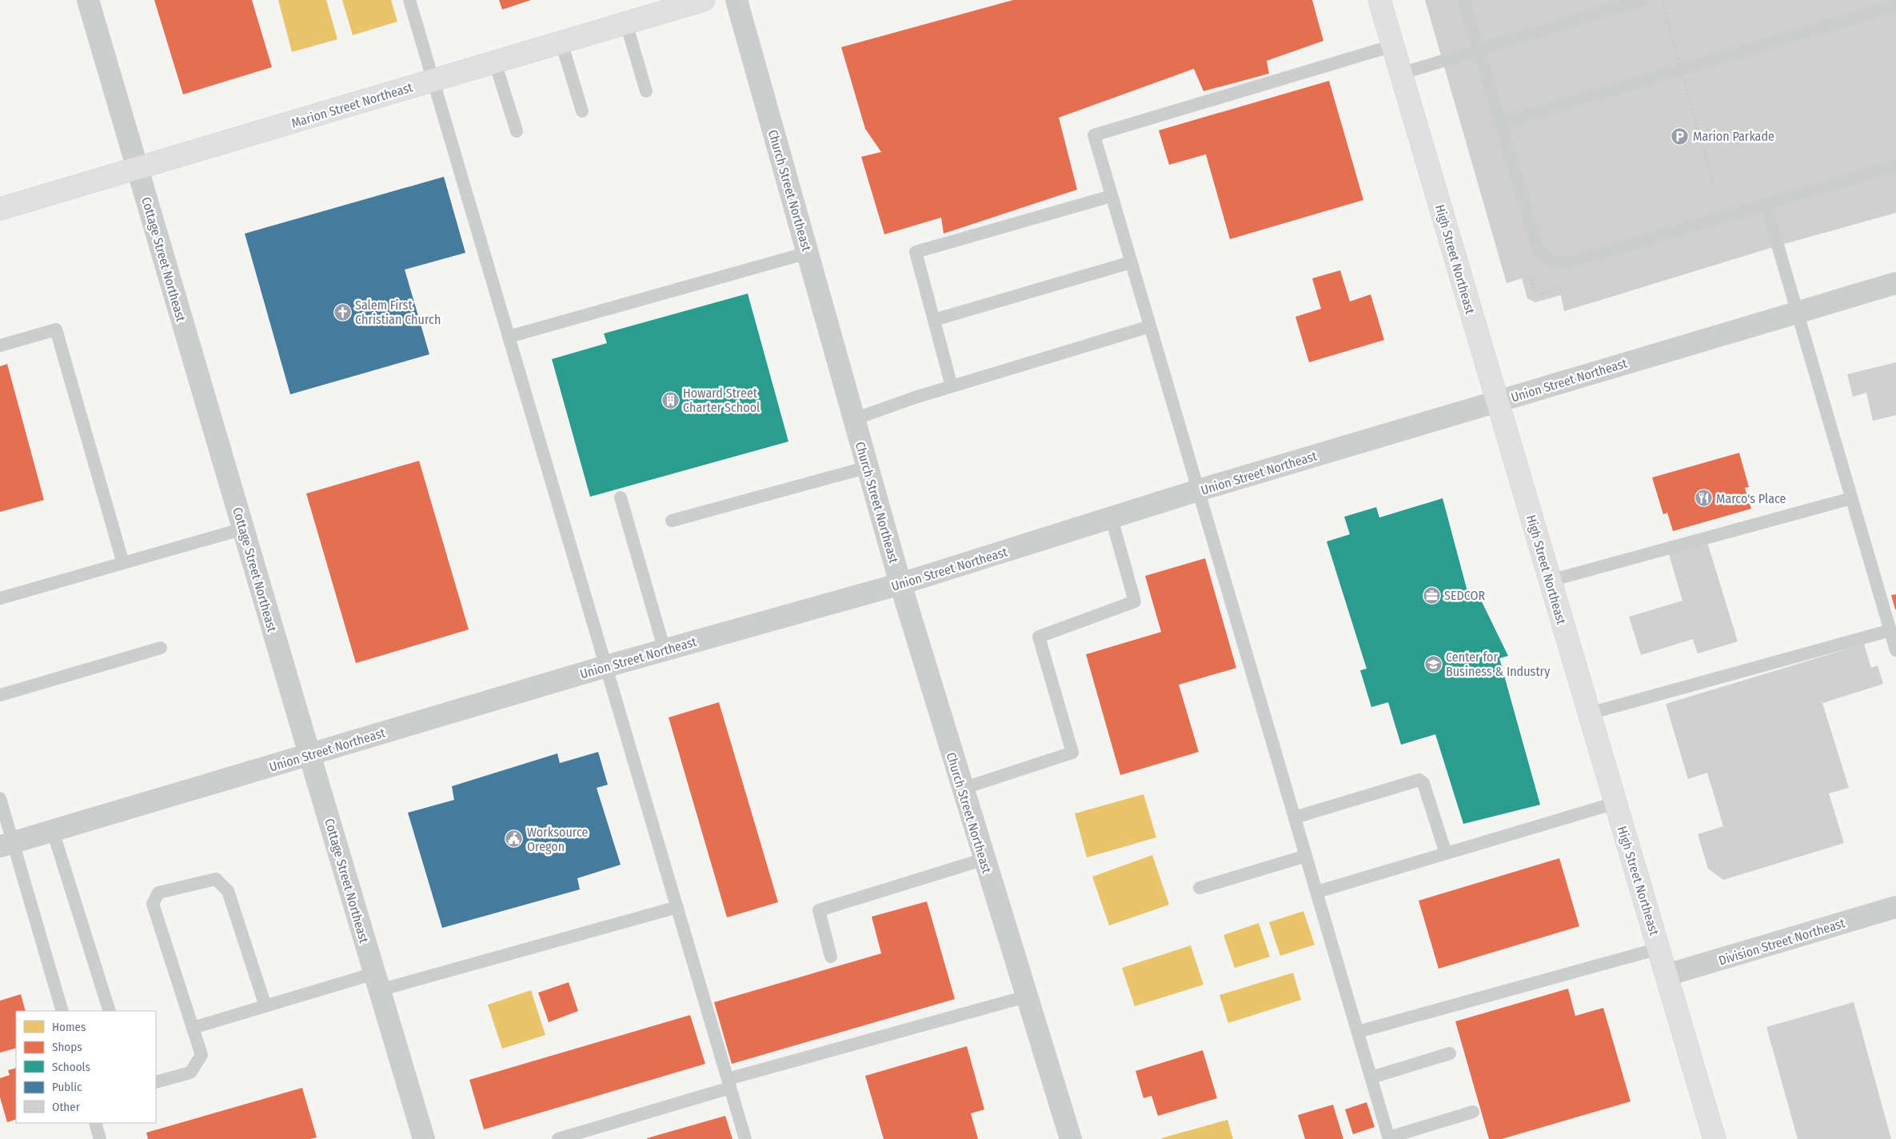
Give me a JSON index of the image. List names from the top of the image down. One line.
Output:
{"streets":{"main road":["Marion Street Northeast","High Street Northeast"],"street":["Church Street Northeast","Cottage Street Northeast","Union Street Northeast","Division Street Northeast"]},"crossings":[["Marion Street Northeast","Cottage Street Northeast"],["Church Street Northeast","Union Street Northeast"],["Cottage Street Northeast","Union Street Northeast"],["High Street Northeast","Union Street Northeast"],["High Street Northeast","Division Street Northeast"]],"places":{"parking":["Marion Parkade"],"church":["Salem First Christian Church"],"building":["Howard Street Charter School"],"restaurant":["Marco's Place"],"office":["SEDCOR"],"school or university":["Center for Business & Industry"],"public building":["Worksource Oregon"]},"legend":["Homes","Shops","Schools","Public","Other"]}
